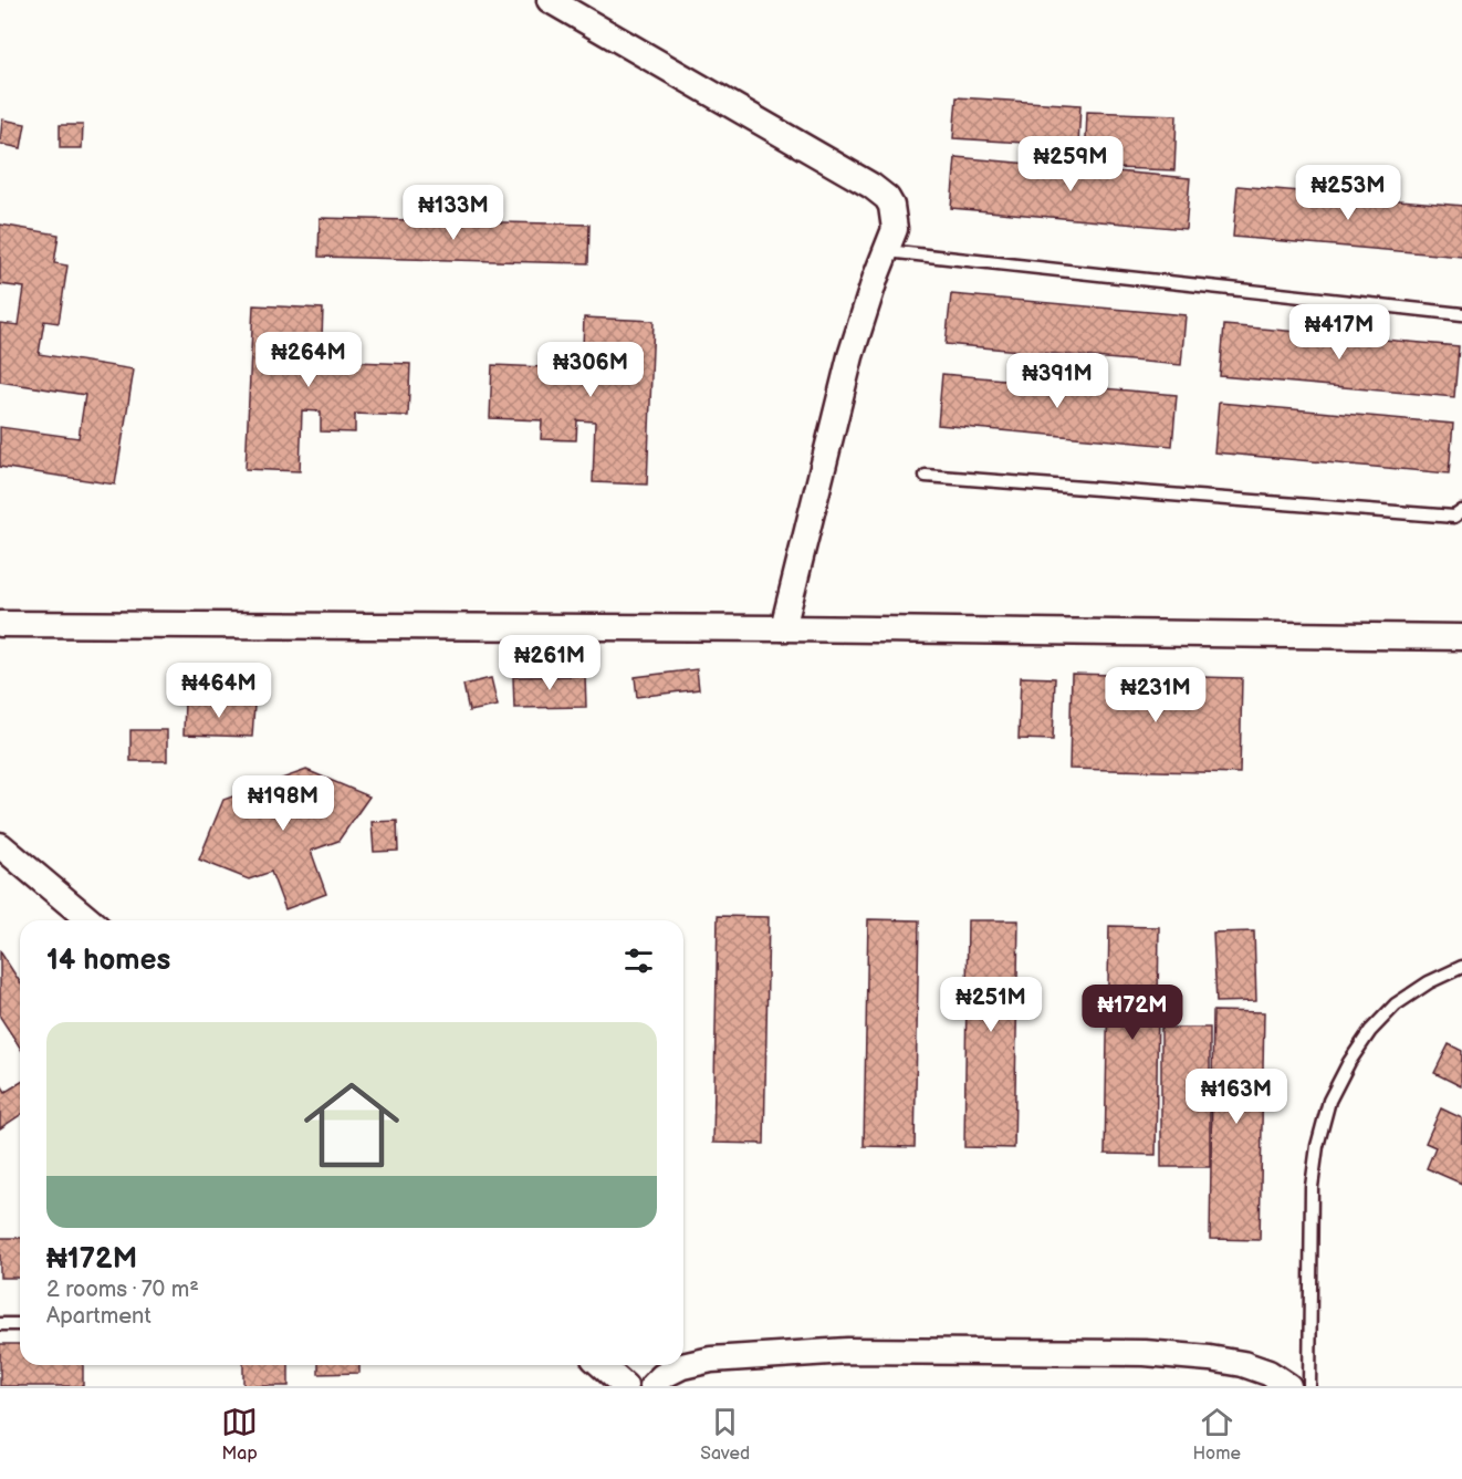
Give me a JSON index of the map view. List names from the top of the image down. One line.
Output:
{"page":{"price":["₦259M","₦253M","₦133M","₦417M","₦264M","₦306M","₦391M","₦261M","₦464M","₦231M","₦198M","₦251M","₦172M","₦163M"],"heading":"14 homes","list":[{"name":"₦172M","note":"2 rooms · 70 m² · Apartment"}],"tabs":["Map","Saved","Home"]}}
